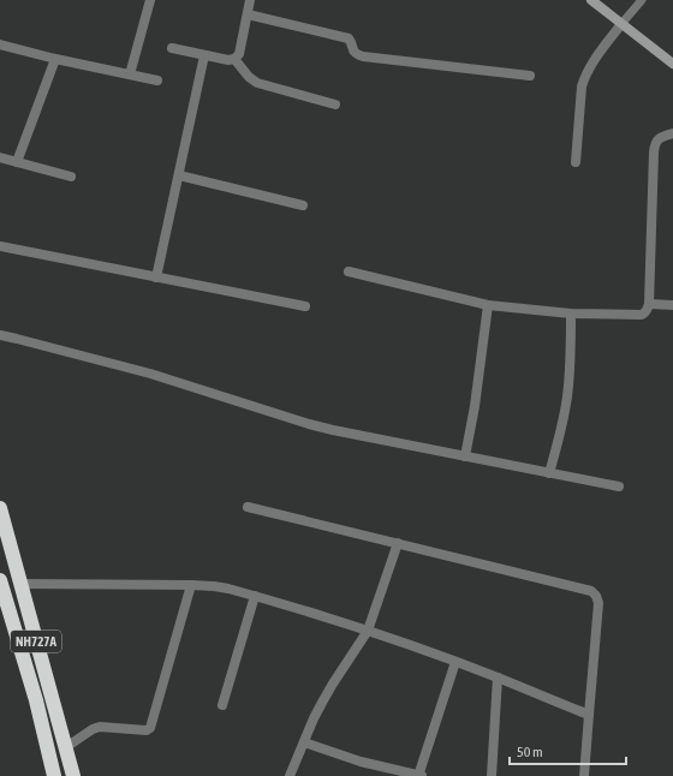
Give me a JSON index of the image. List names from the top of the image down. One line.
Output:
{"streets":{"highway":["NH727A"]},"scale_bar":"50 m"}
